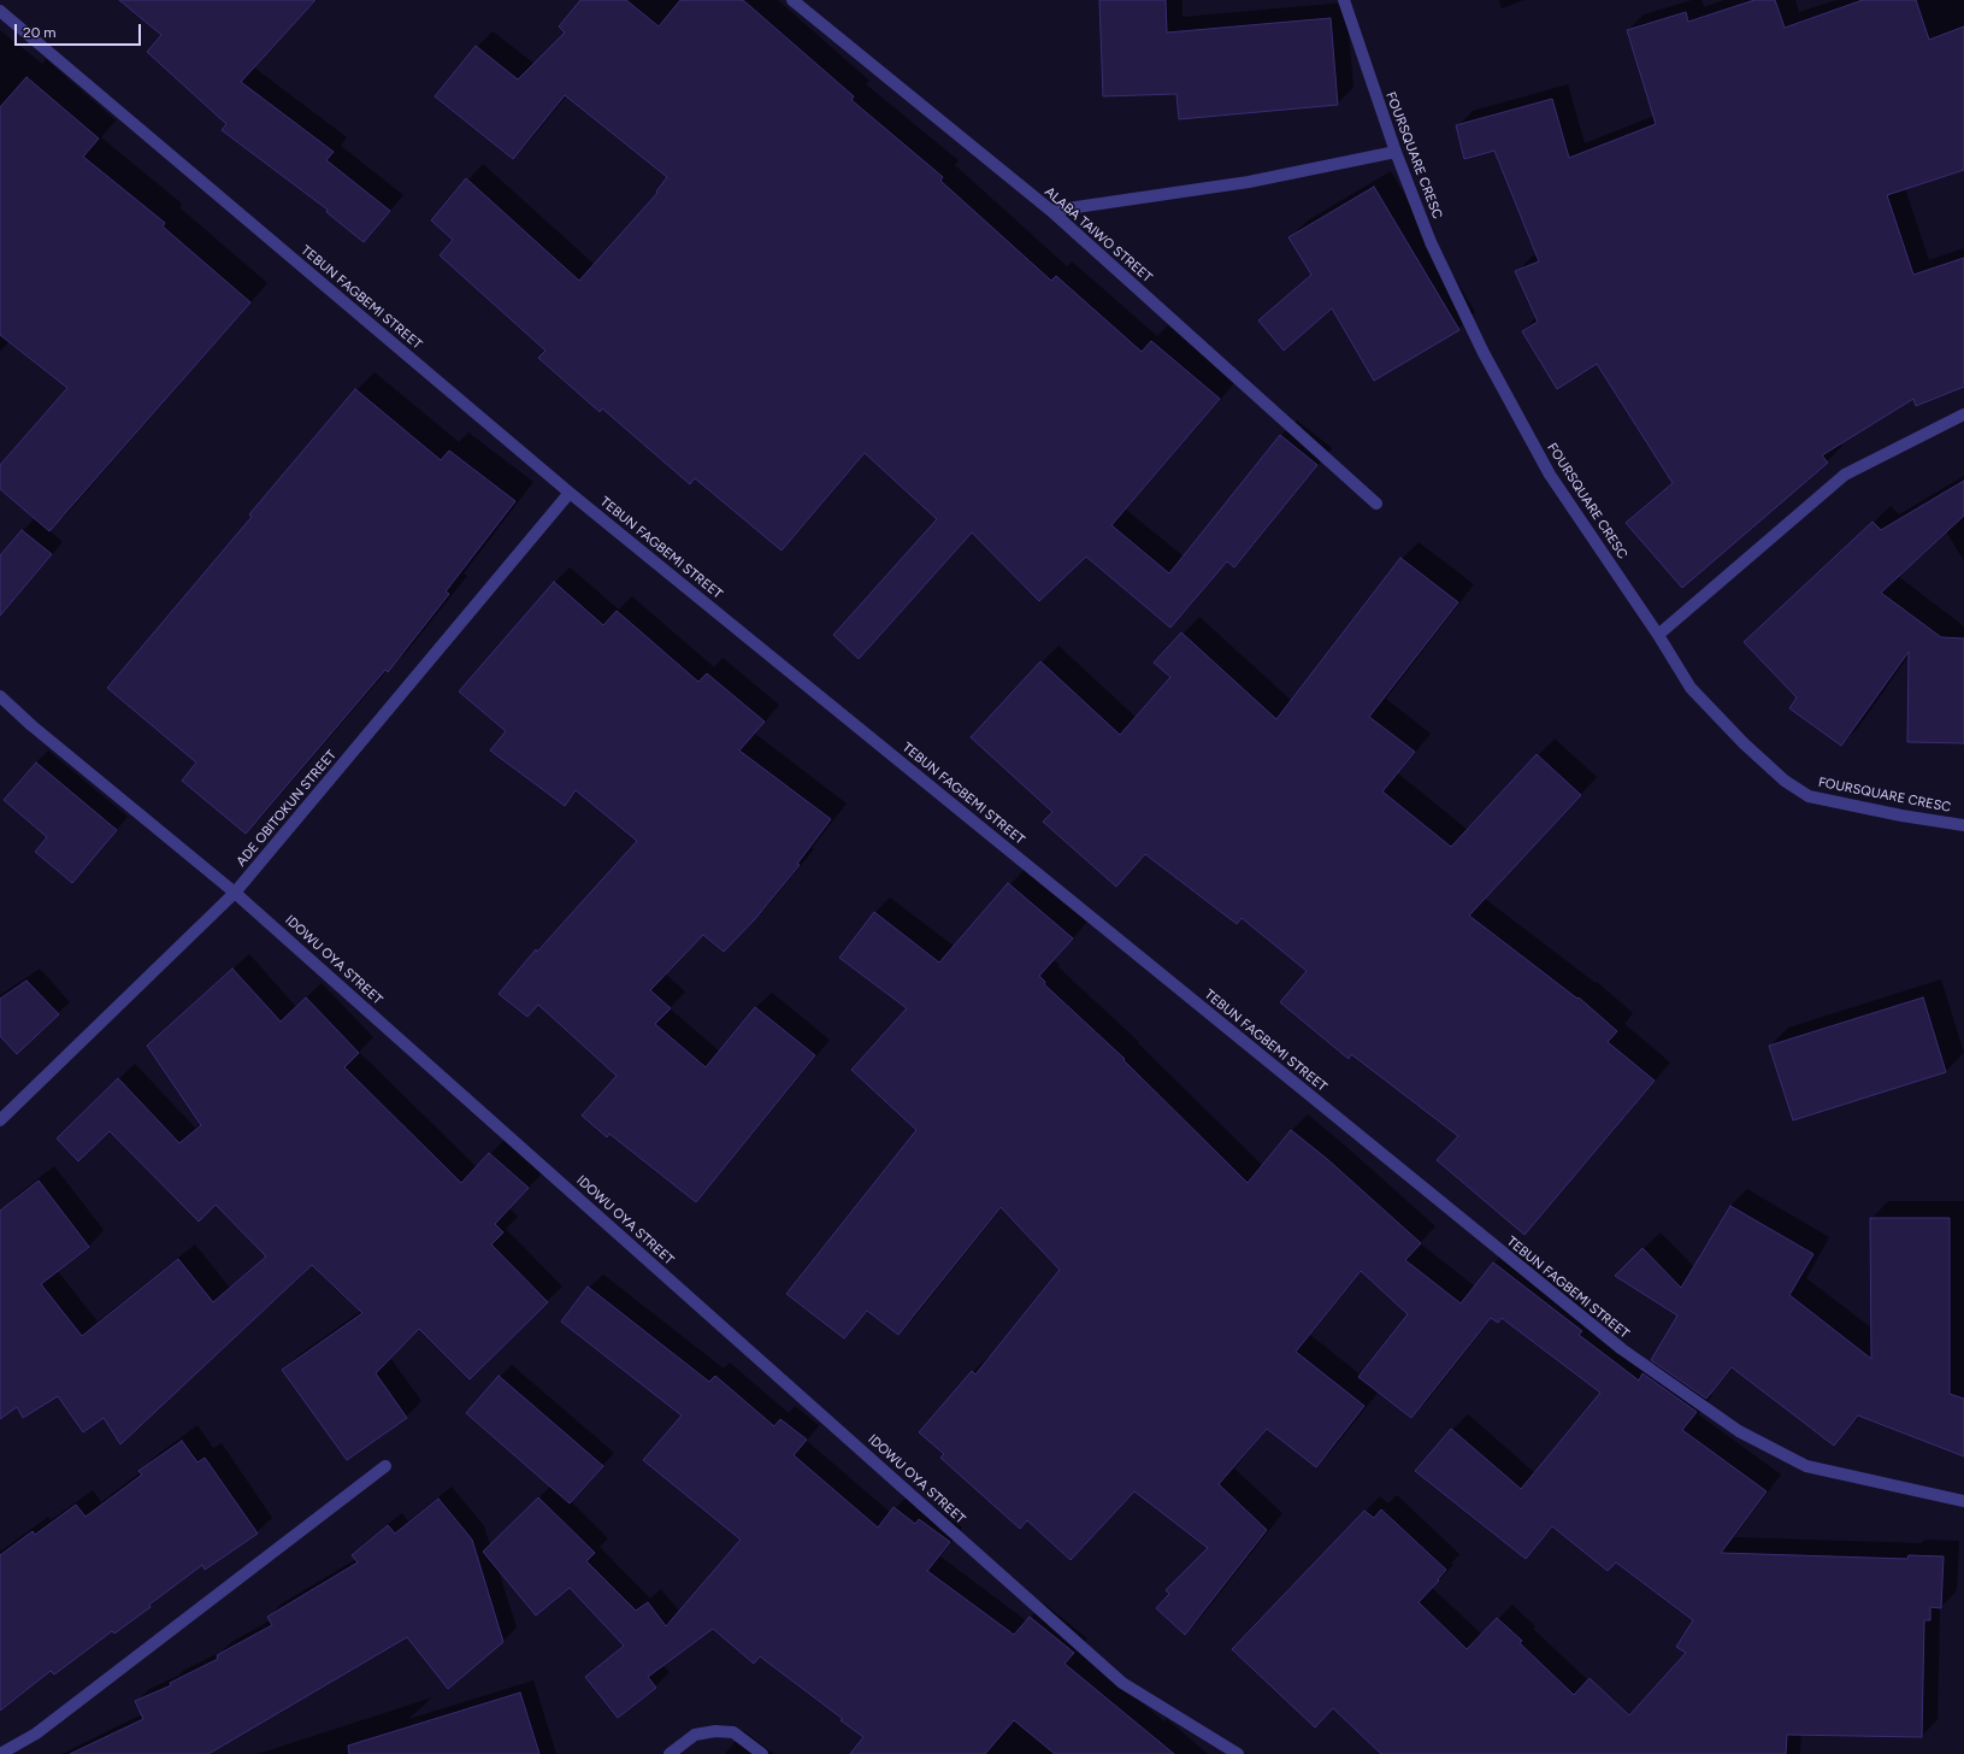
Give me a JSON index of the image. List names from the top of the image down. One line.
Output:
{"streets":{"street":["FOURSQUARE CRESC","ALABA TAIWO STREET","TEBUN FAGBEMI STREET","ADE OBITOKUN STREET","IDOWU OYA STREET"]},"crossings":[["TEBUN FAGBEMI STREET","ADE OBITOKUN STREET"],["ADE OBITOKUN STREET","IDOWU OYA STREET"]],"scale_bar":"20 m"}
